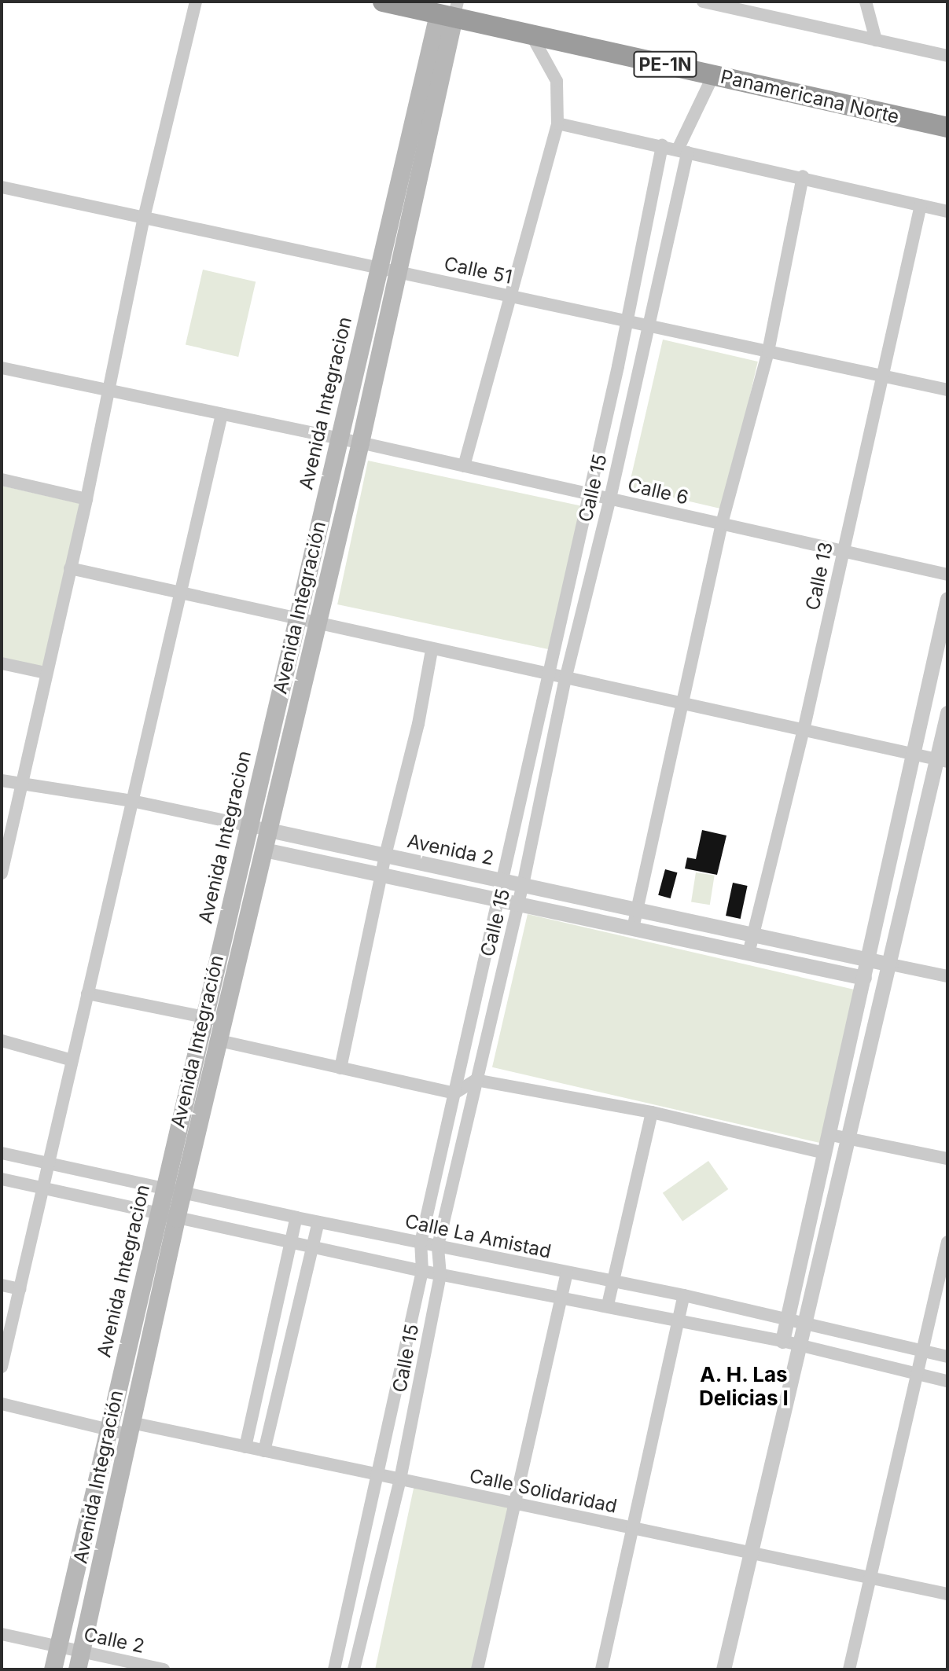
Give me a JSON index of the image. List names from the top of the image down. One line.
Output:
{"streets":{"highway":["PE-1N","Panamericana Norte"],"main road":["Avenida Integracion","Avenida Integración"],"street":["Calle 51","Calle 15","Calle 6","Calle 13","Avenida 2","Calle La Amistad","Calle Solidaridad","Calle 2"]},"crossings":[["Panamericana Norte","Calle 15"],["Calle 51","Avenida Integracion"],["Calle 51","Calle 15"],["Calle 51","Calle 13"],["Calle 51","Avenida Integración"],["Avenida Integracion","Calle 6"],["Avenida Integracion","Avenida Integración"],["Avenida Integracion","Avenida 2"],["Avenida Integracion","Calle La Amistad"],["Avenida Integracion","Calle Solidaridad"],["Avenida Integracion","Calle 2"],["Calle 15","Calle 6"],["Calle 15","Avenida 2"],["Calle 15","Calle La Amistad"],["Calle 15","Calle Solidaridad"],["Calle 6","Calle 13"],["Calle 6","Avenida Integración"],["Calle 13","Avenida 2"],["Avenida Integración","Avenida 2"],["Avenida Integración","Calle La Amistad"],["Avenida Integración","Calle Solidaridad"],["Avenida Integración","Calle 2"]],"districts":["A. H. Las Delicias I"]}
